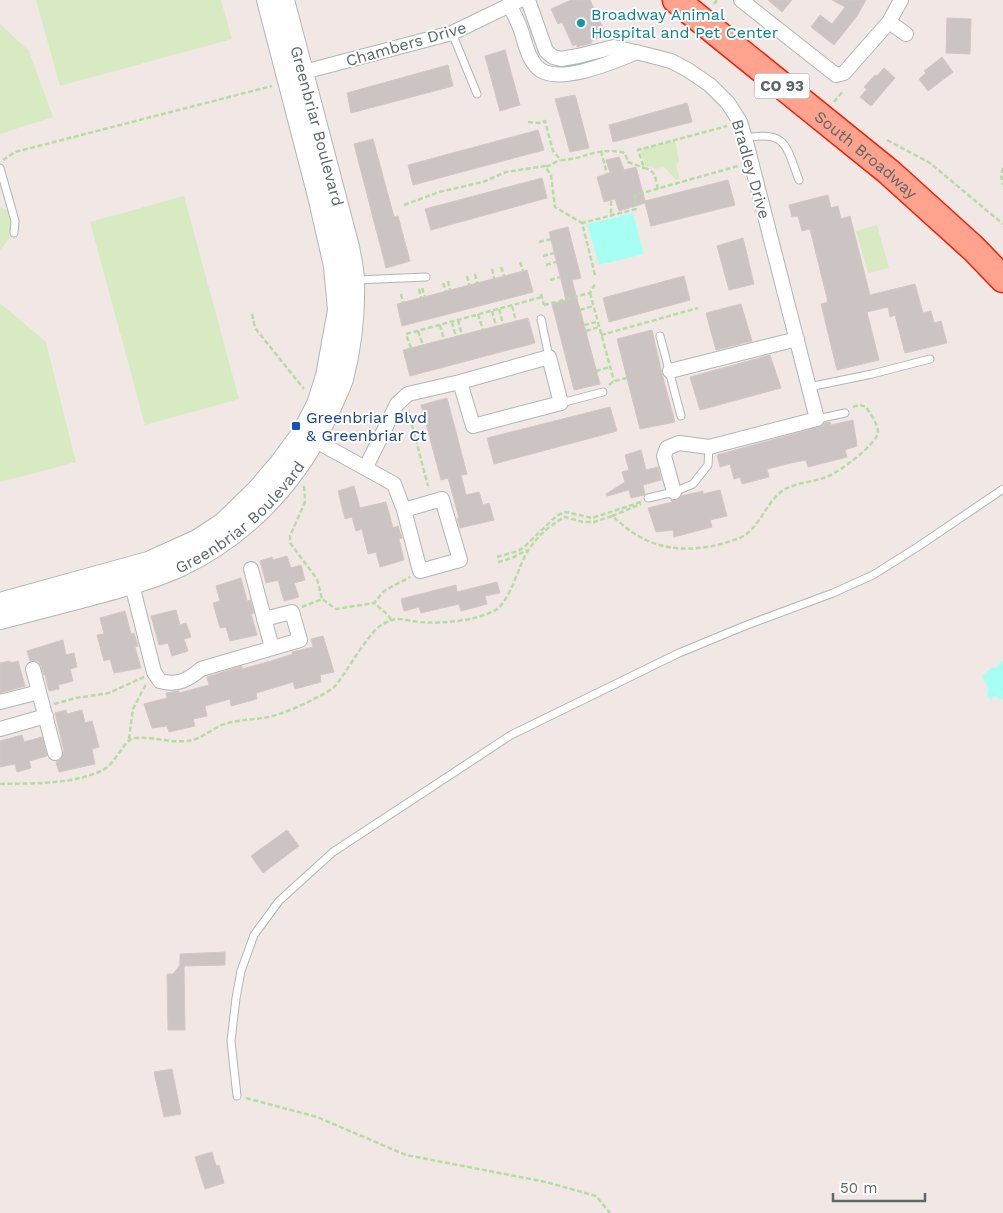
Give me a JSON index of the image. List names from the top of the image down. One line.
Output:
{"streets":{"highway":["CO 93","South Broadway"],"street":["Chambers Drive","Greenbriar Boulevard","Bradley Drive"]},"crossings":[["Chambers Drive","Greenbriar Boulevard"]],"places":{"other":["Broadway Animal Hospital and Pet Center"],"transit":["Greenbriar Blvd & Greenbriar Ct"]},"scale_bar":"50 m"}
